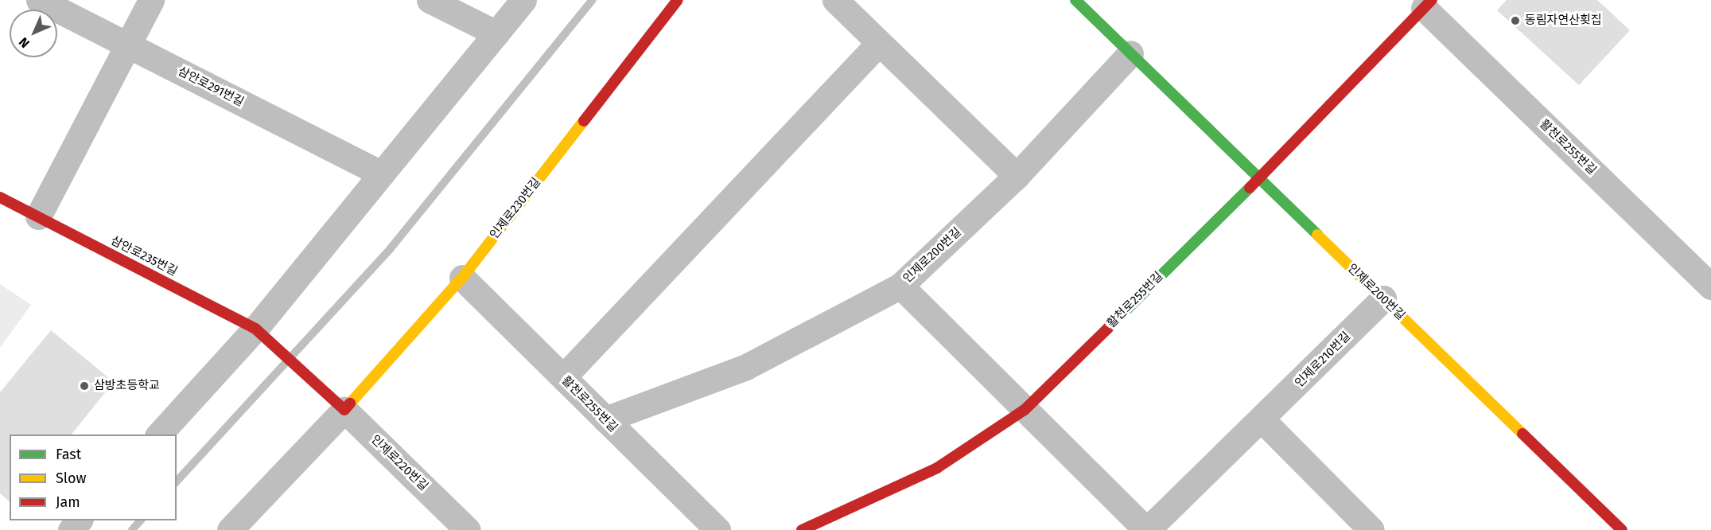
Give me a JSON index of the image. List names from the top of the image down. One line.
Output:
{"streets":{"street":["삼안로291번길","활천로255번길","인제로230번길","인제로200번길","삼안로235번길","인제로210번길","인제로220번길"]},"crossings":[["활천로255번길","인제로230번길"],["활천로255번길","인제로200번길"],["인제로230번길","삼안로235번길"],["인제로230번길","인제로220번길"],["인제로200번길","인제로210번길"],["삼안로235번길","인제로220번길"]],"places":["동림자연산횟집","삼방초등학교"],"legend":["Fast","Slow","Jam"],"north":"bottom left"}
